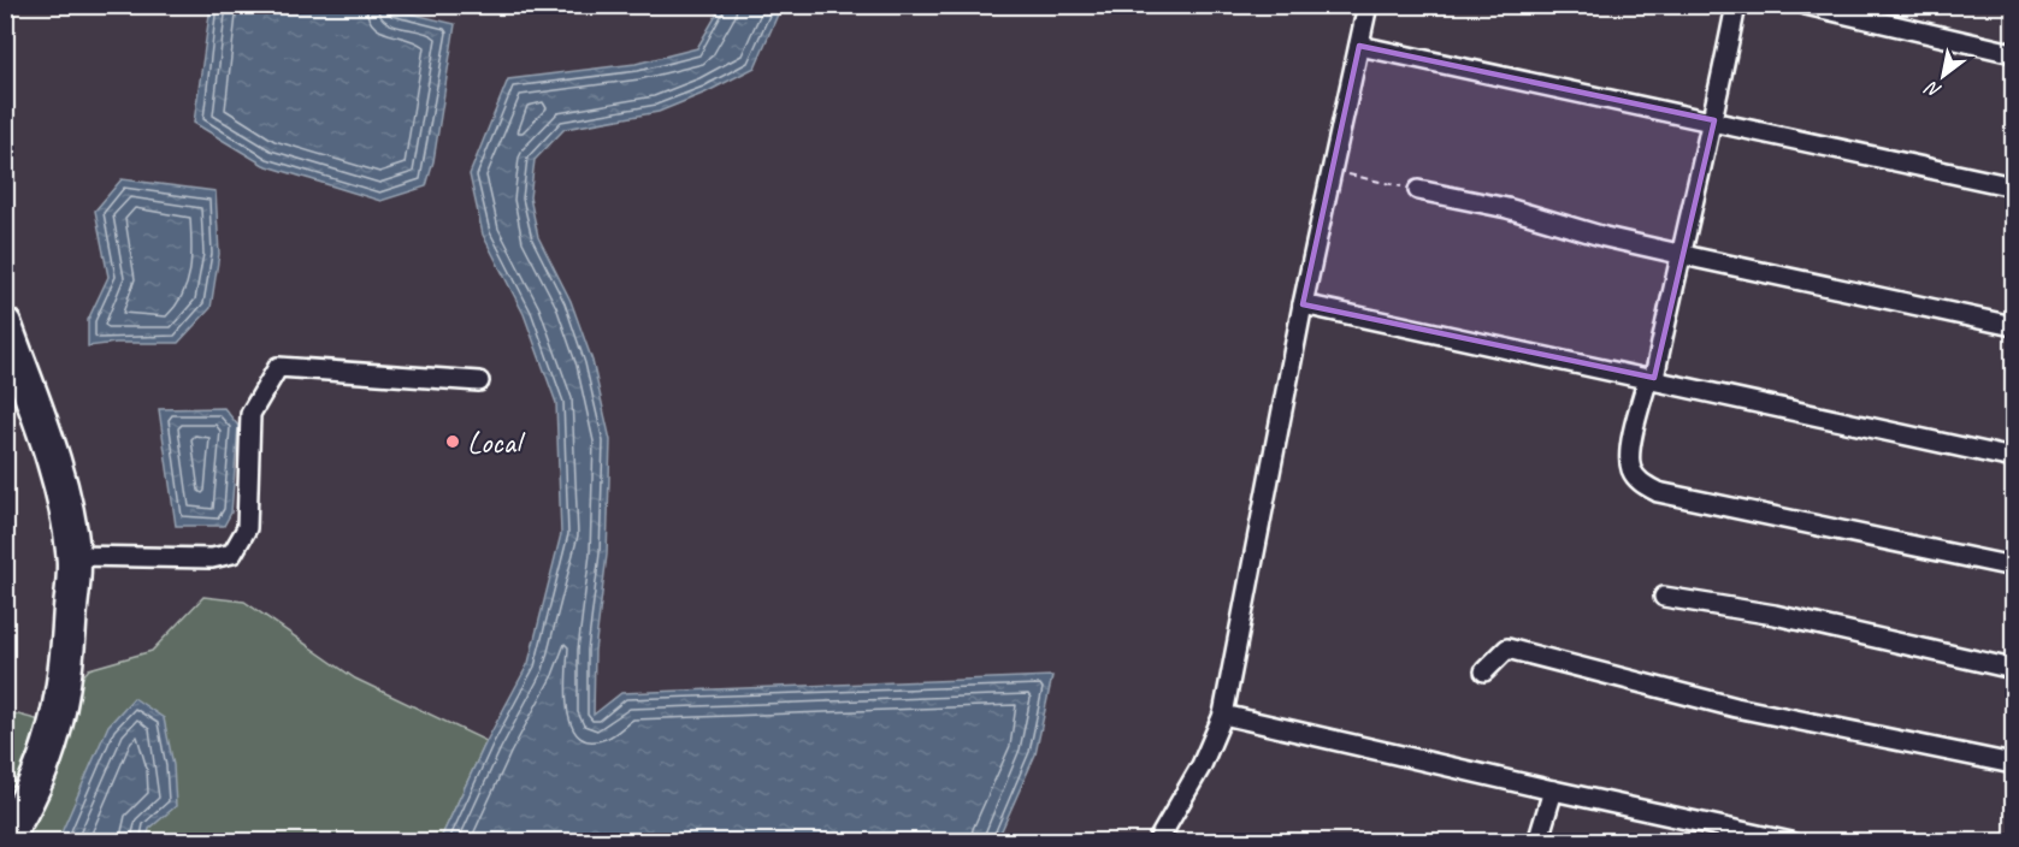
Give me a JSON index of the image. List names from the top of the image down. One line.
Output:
{"places":["Local"],"north":"bottom left"}
